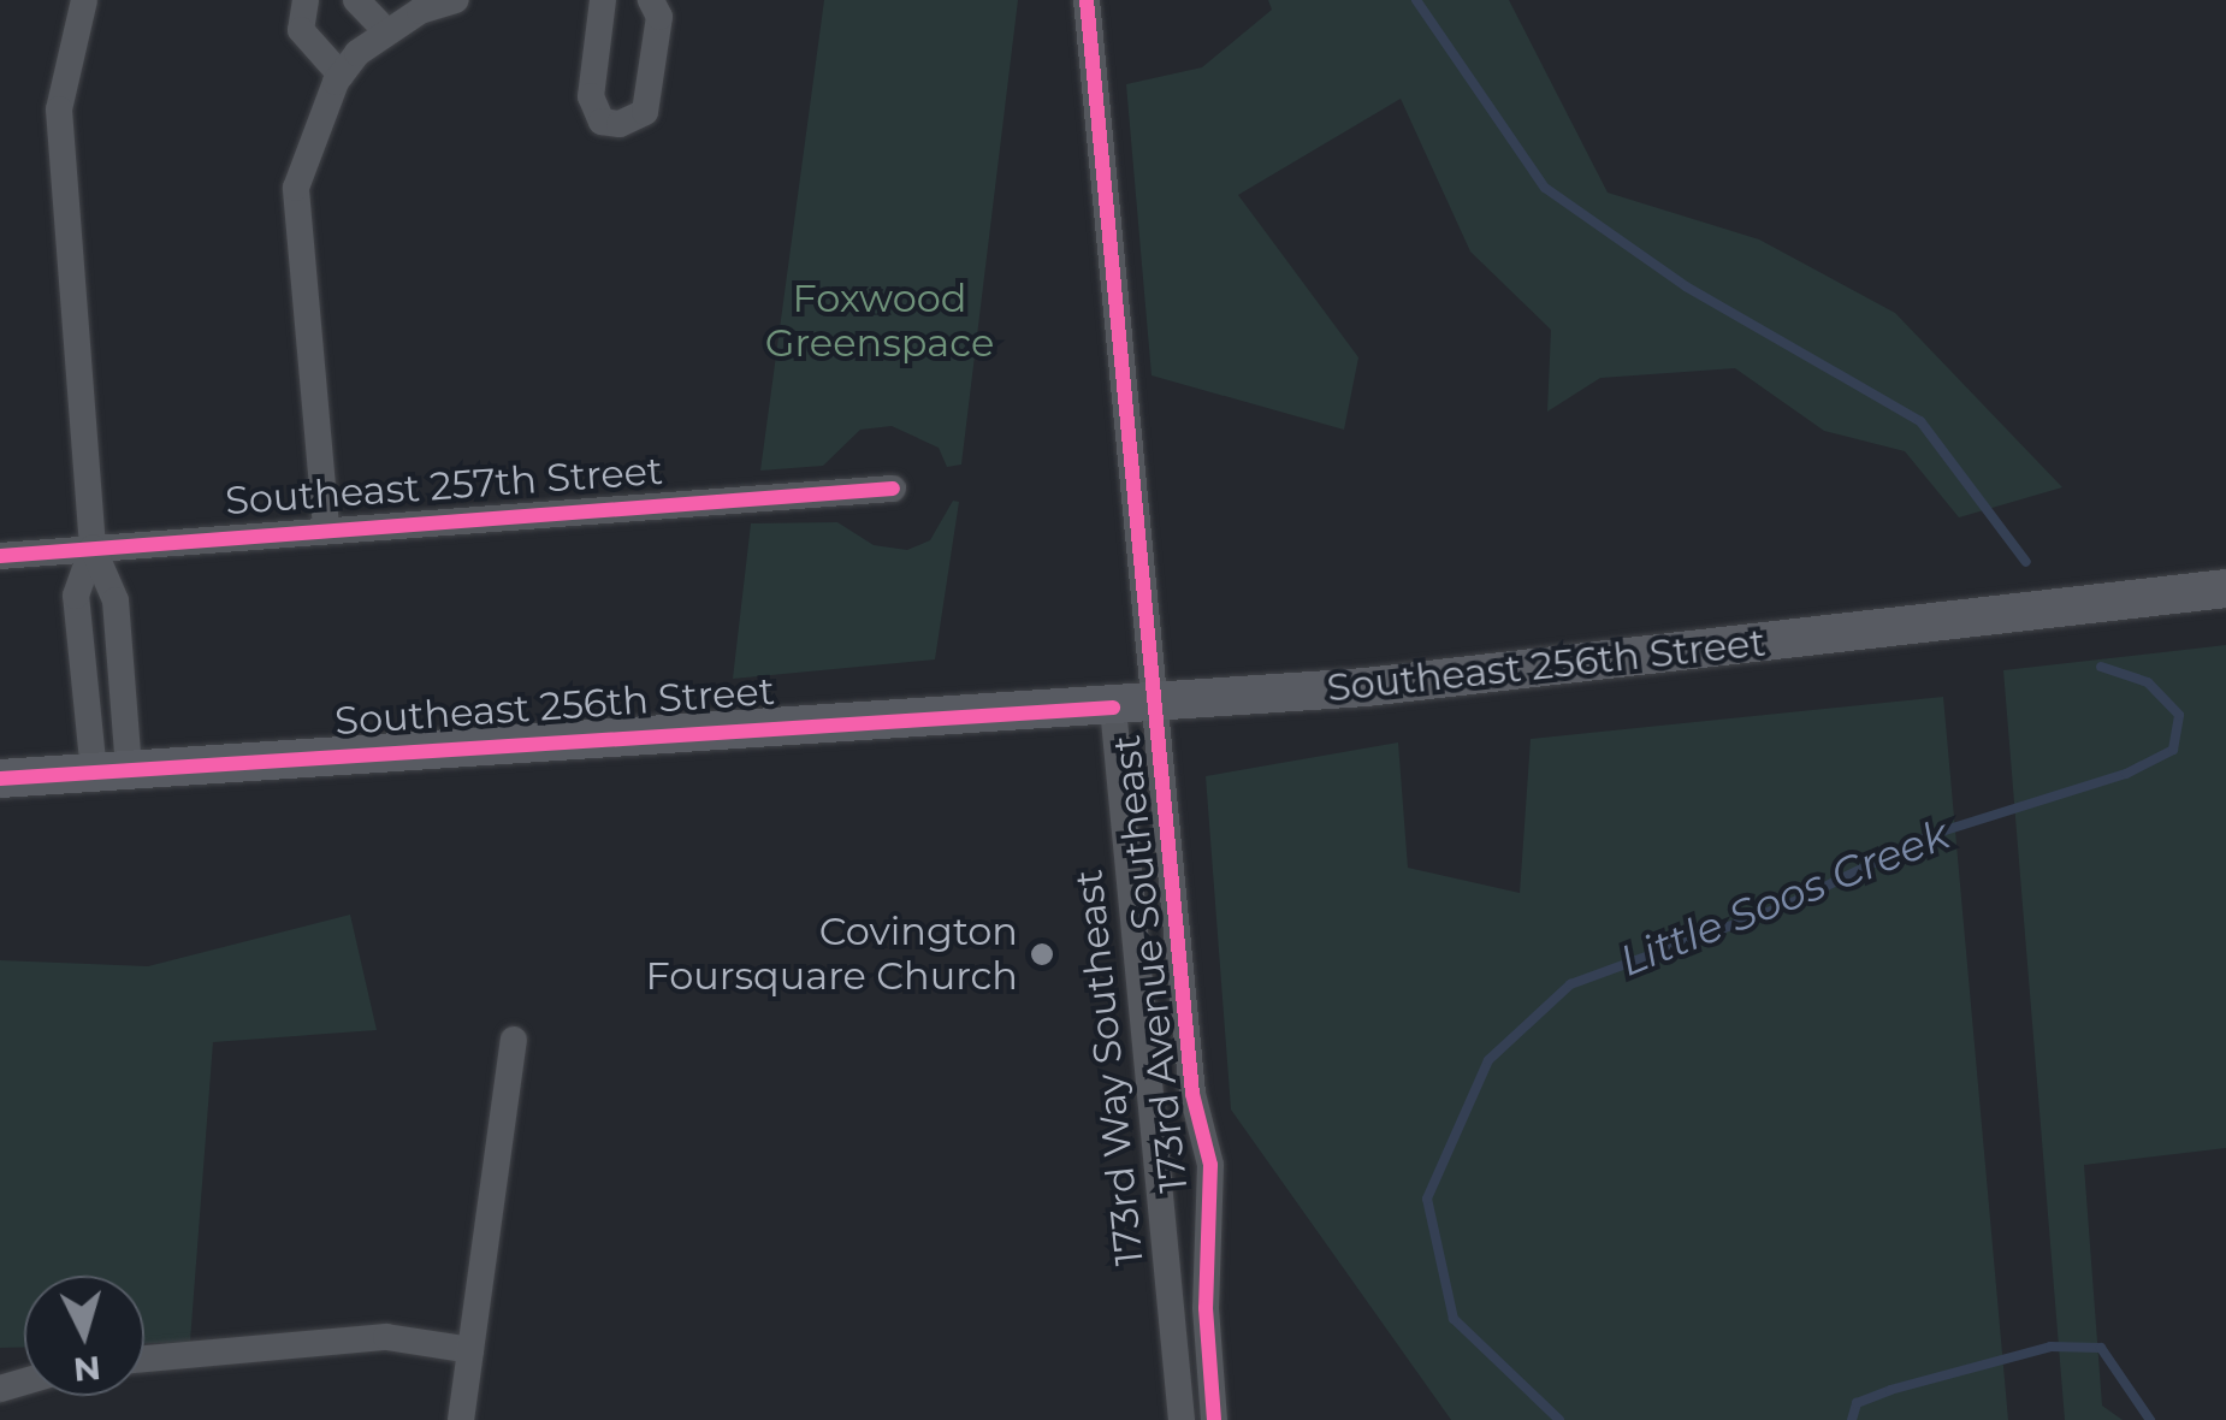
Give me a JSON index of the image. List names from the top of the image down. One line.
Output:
{"streets":{"main road":["Southeast 256th Street"],"street":["Southeast 257th Street","173rd Avenue Southeast","173rd Way Southeast"]},"crossings":[["Southeast 256th Street","173rd Avenue Southeast"],["Southeast 256th Street","173rd Way Southeast"]],"water":["Little Soos Creek"],"parks":["Foxwood Greenspace"],"places":["Covington Foursquare Church"],"north":"bottom"}
